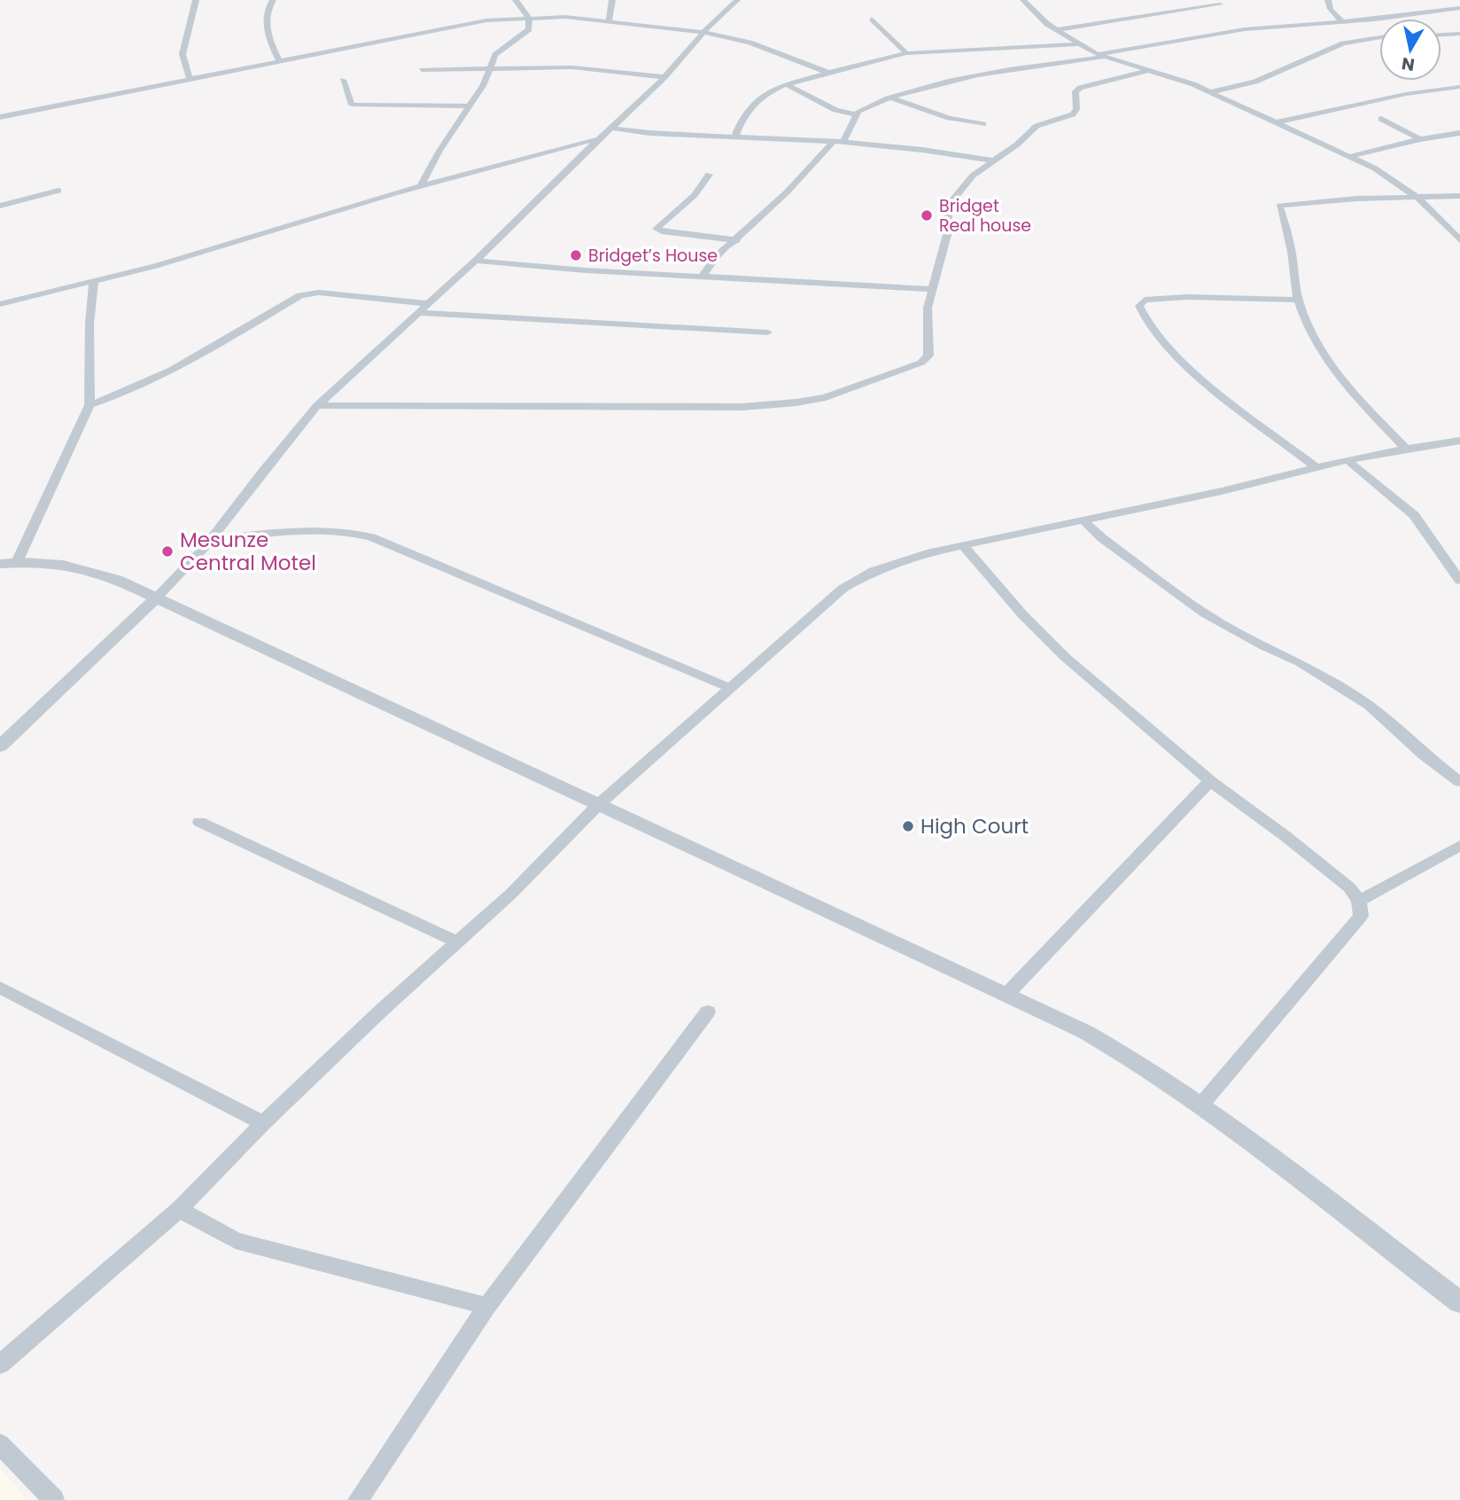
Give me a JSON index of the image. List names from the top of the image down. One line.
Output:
{"places":["Bridget Real house","Bridget’s House","Mesunze Central Motel","High Court"],"north":"bottom"}
